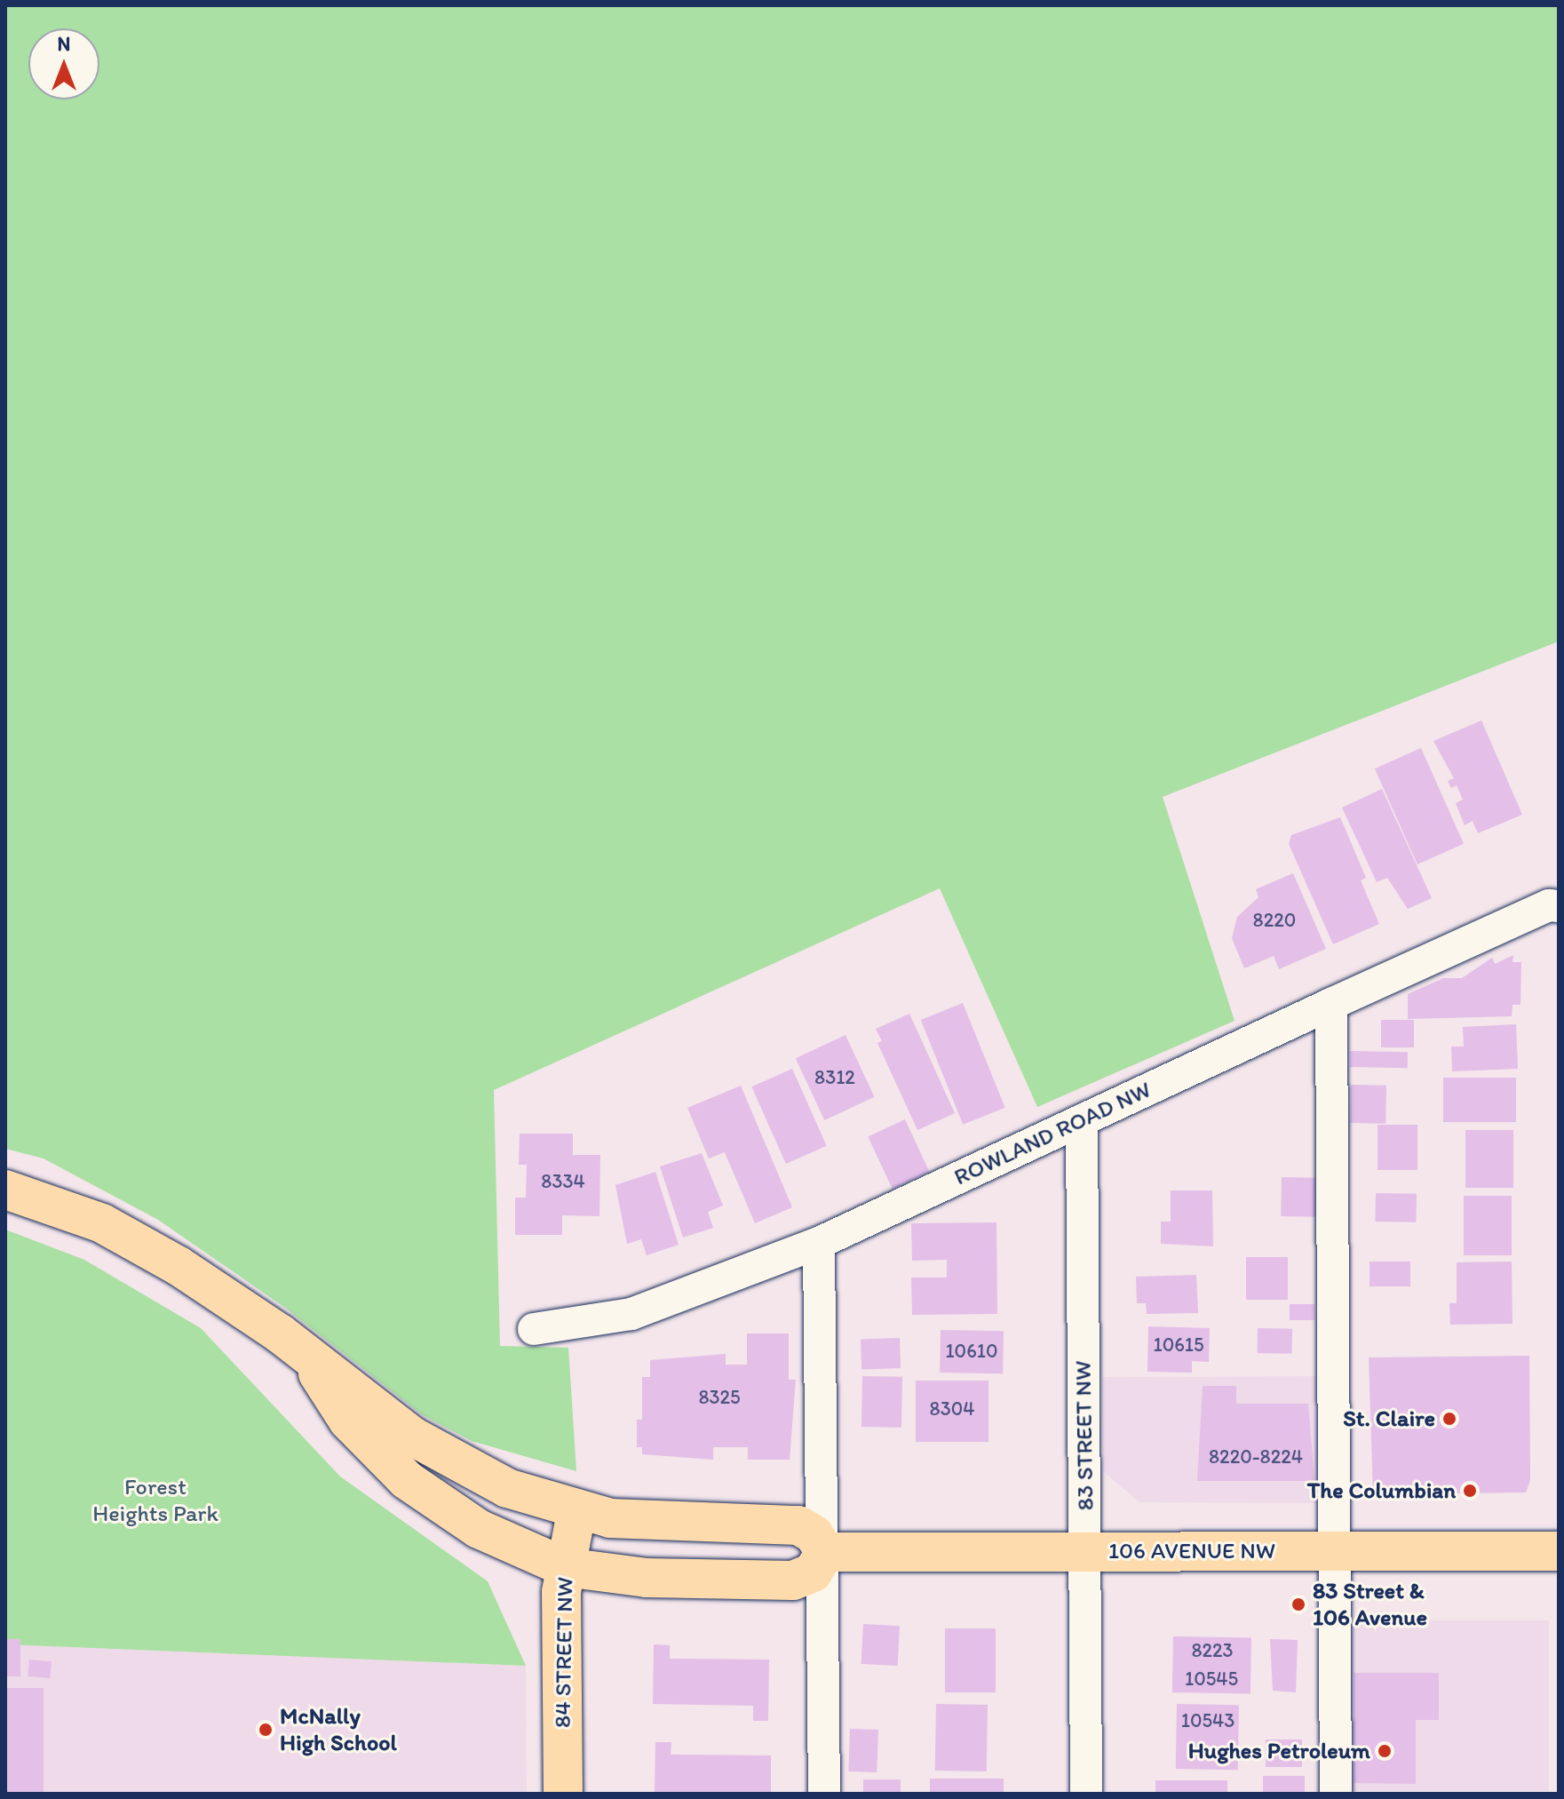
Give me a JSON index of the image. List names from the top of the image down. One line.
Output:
{"streets":{"main road":["106 AVENUE NW","84 STREET NW"],"street":["ROWLAND ROAD NW","83 STREET NW"]},"crossings":[["ROWLAND ROAD NW","83 STREET NW"],["83 STREET NW","106 AVENUE NW"]],"parks":["Forest Heights Park"],"places":["St. Claire","The Columbian","83 Street & 106 Avenue","McNally High School","Hughes Petroleum"],"house_numbers":["8220","8312","8334","10615","10610","8325","8304","8220-8224","8223","10545","10543"],"north":"top"}
